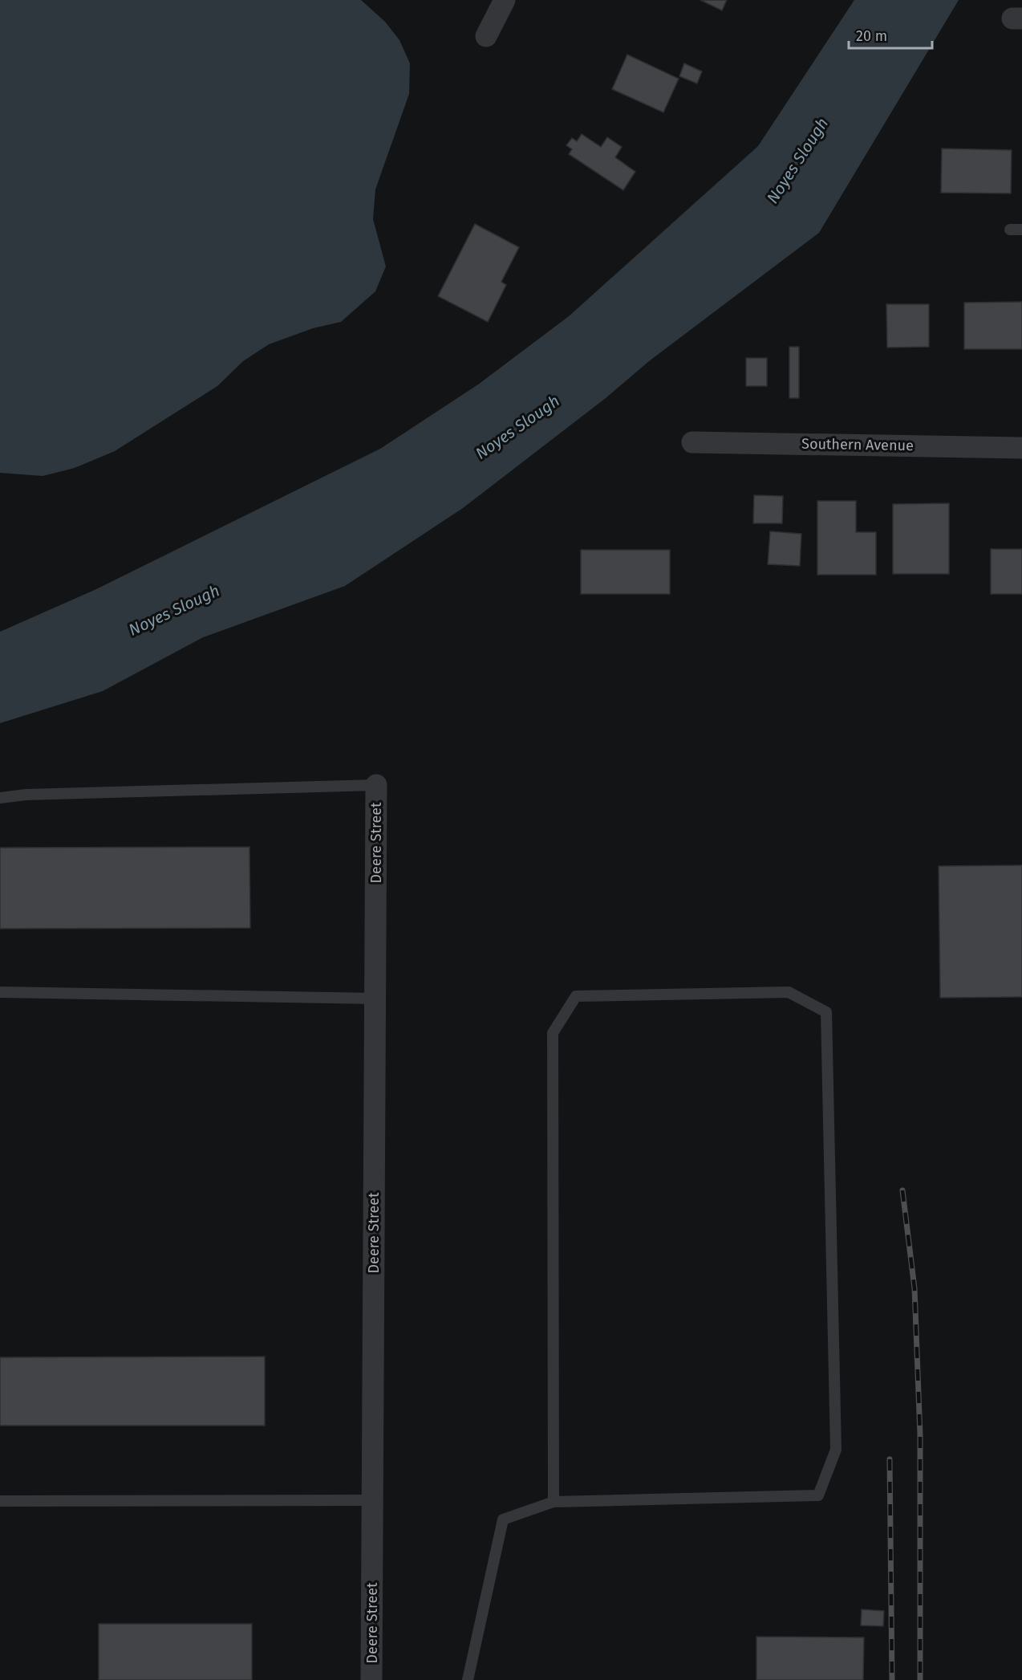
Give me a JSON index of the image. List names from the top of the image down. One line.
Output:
{"streets":{"street":["Southern Avenue","Deere Street"]},"water":["Noyes Slough"],"scale_bar":"20 m"}
